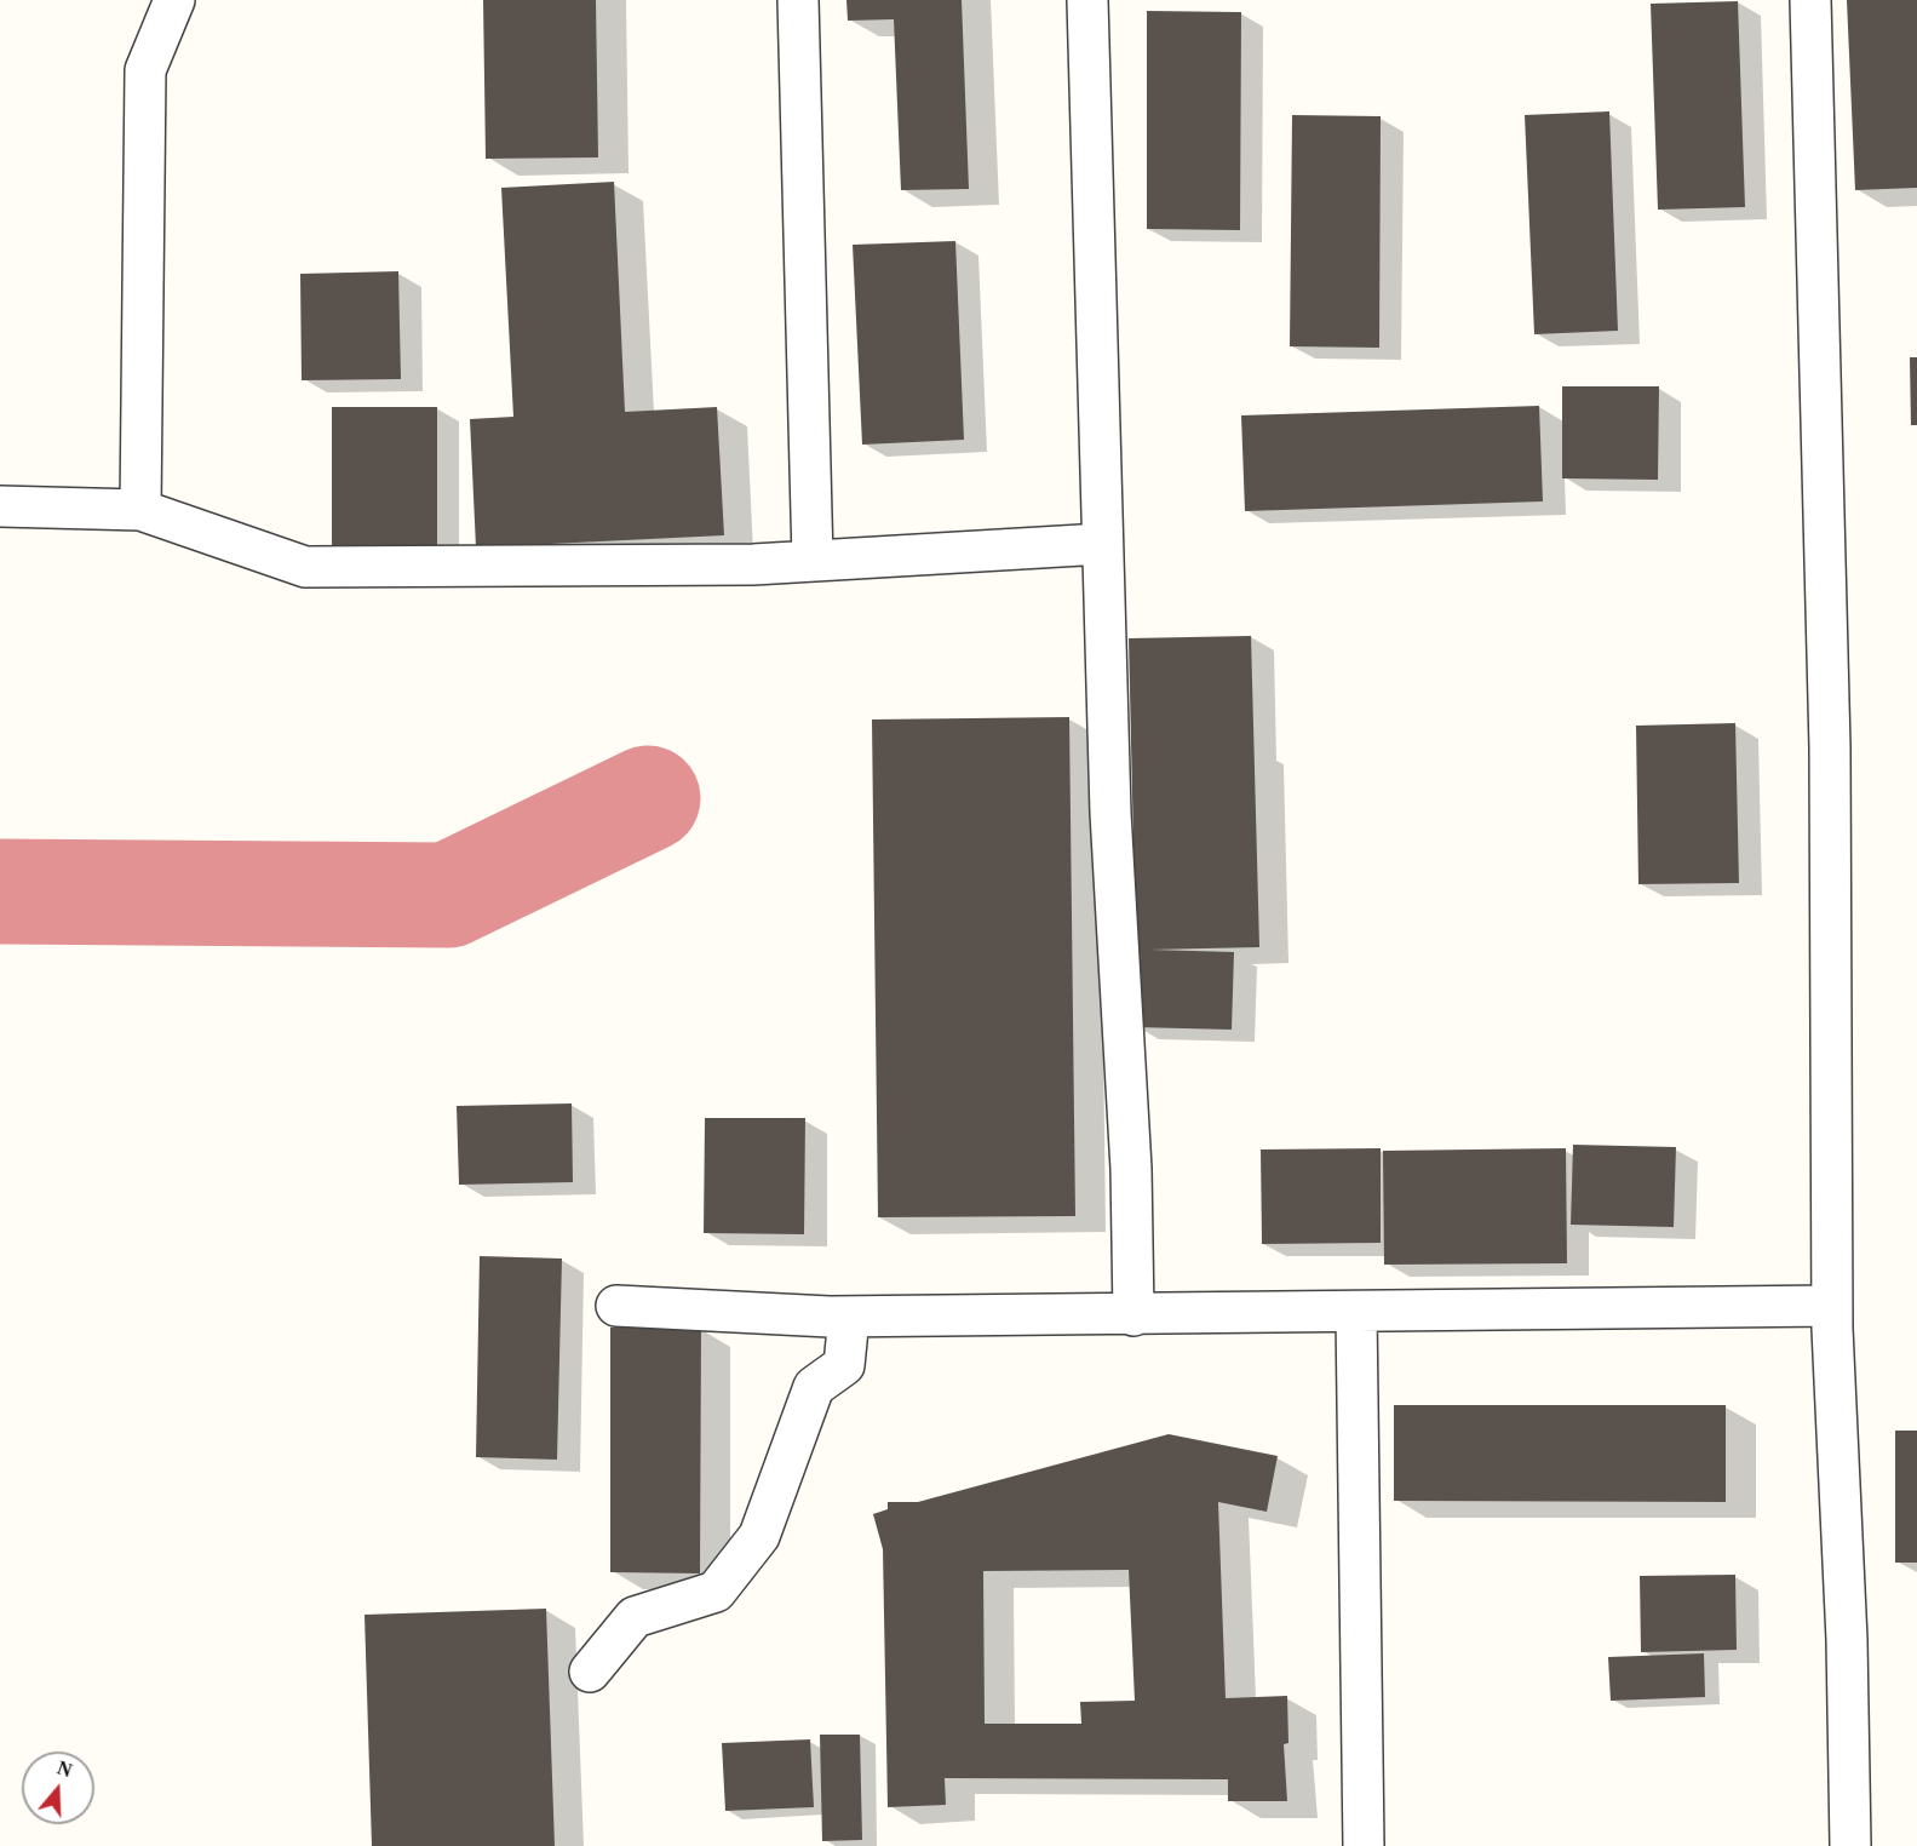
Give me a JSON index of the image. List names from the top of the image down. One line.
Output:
{"north":"top"}
